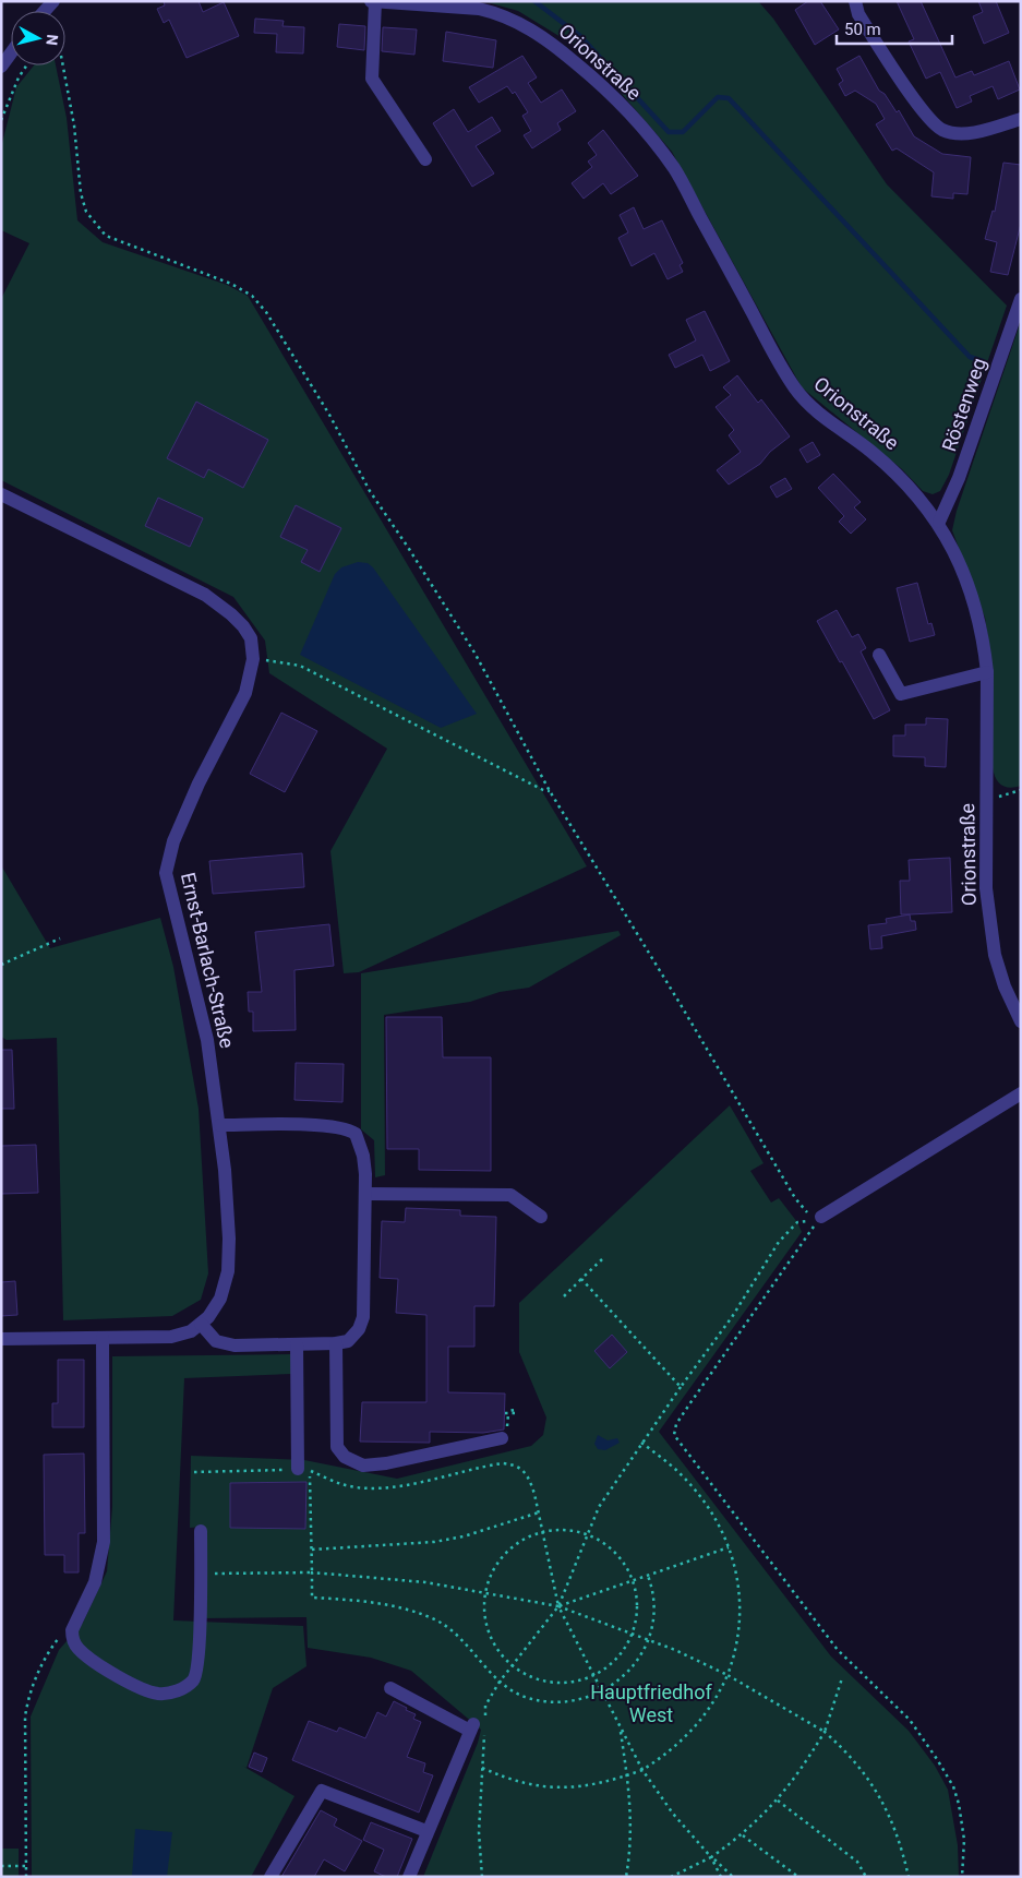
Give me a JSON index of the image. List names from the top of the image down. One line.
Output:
{"streets":{"street":["Orionstraße","Röstenweg","Ernst-Barlach-Straße"]},"crossings":[["Orionstraße","Röstenweg"]],"parks":["Hauptfriedhof West"],"scale_bar":"50 m","north":"right"}
